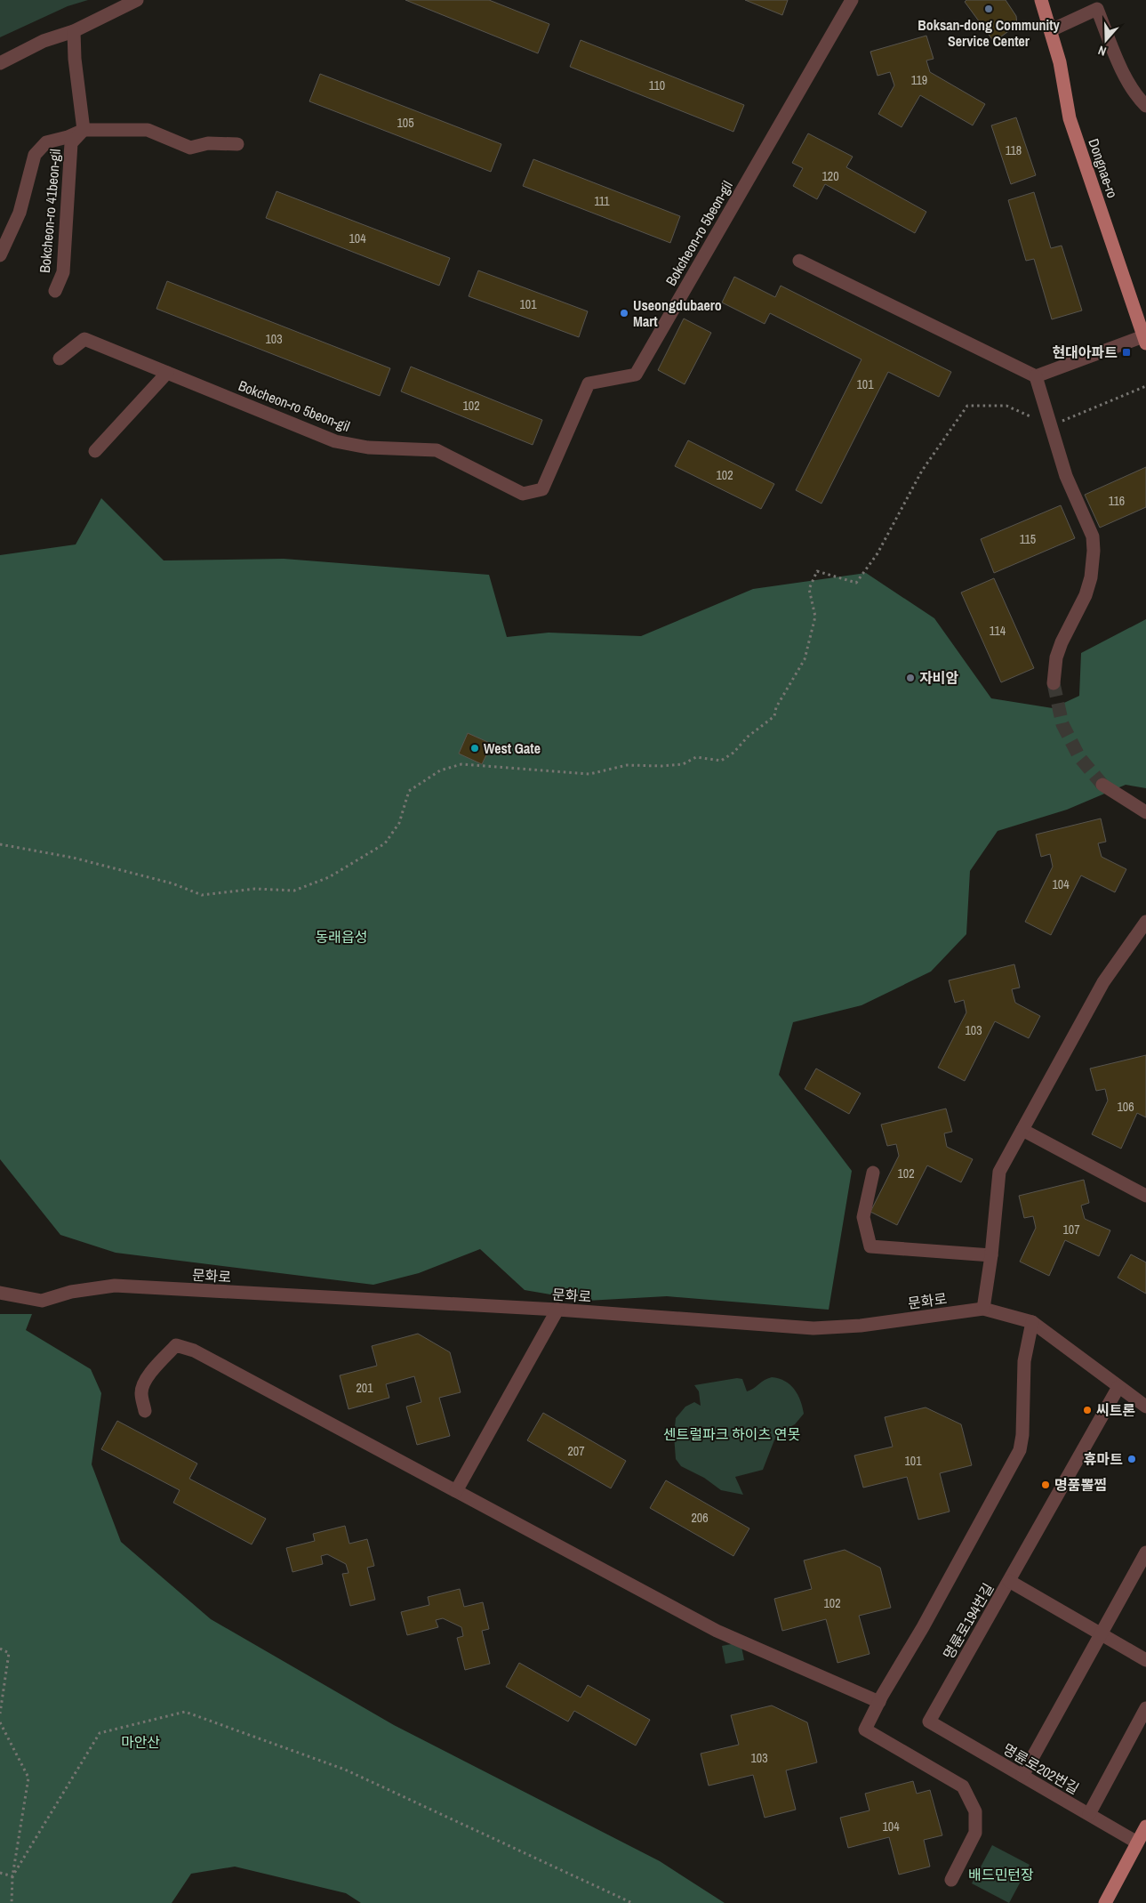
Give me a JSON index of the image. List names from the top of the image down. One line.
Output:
{"streets":{"main road":["Dongnae-ro"],"street":["Bokcheon-ro 41beon-gil","Bokcheon-ro 5beon-gil","문화로","명륜로194번길","명륜로202번길"]},"crossings":[["명륜로194번길","명륜로202번길"]],"parks":["동래읍성","센트럴파크 하이츠 연못","마안산","배드민턴장"],"places":{"other":["Boksan-dong Community Service Center","Useongdubaero Mart","자비암","West Gate","씨트론","휴마트","명품뽈찜"],"transit":["현대아파트"]},"house_numbers":["119","110","105","118","120","111","104","101","103","101","102","102","116","115","114","104","103","106","102","107","201","207","101","206","102","103","104"],"north":"bottom"}
